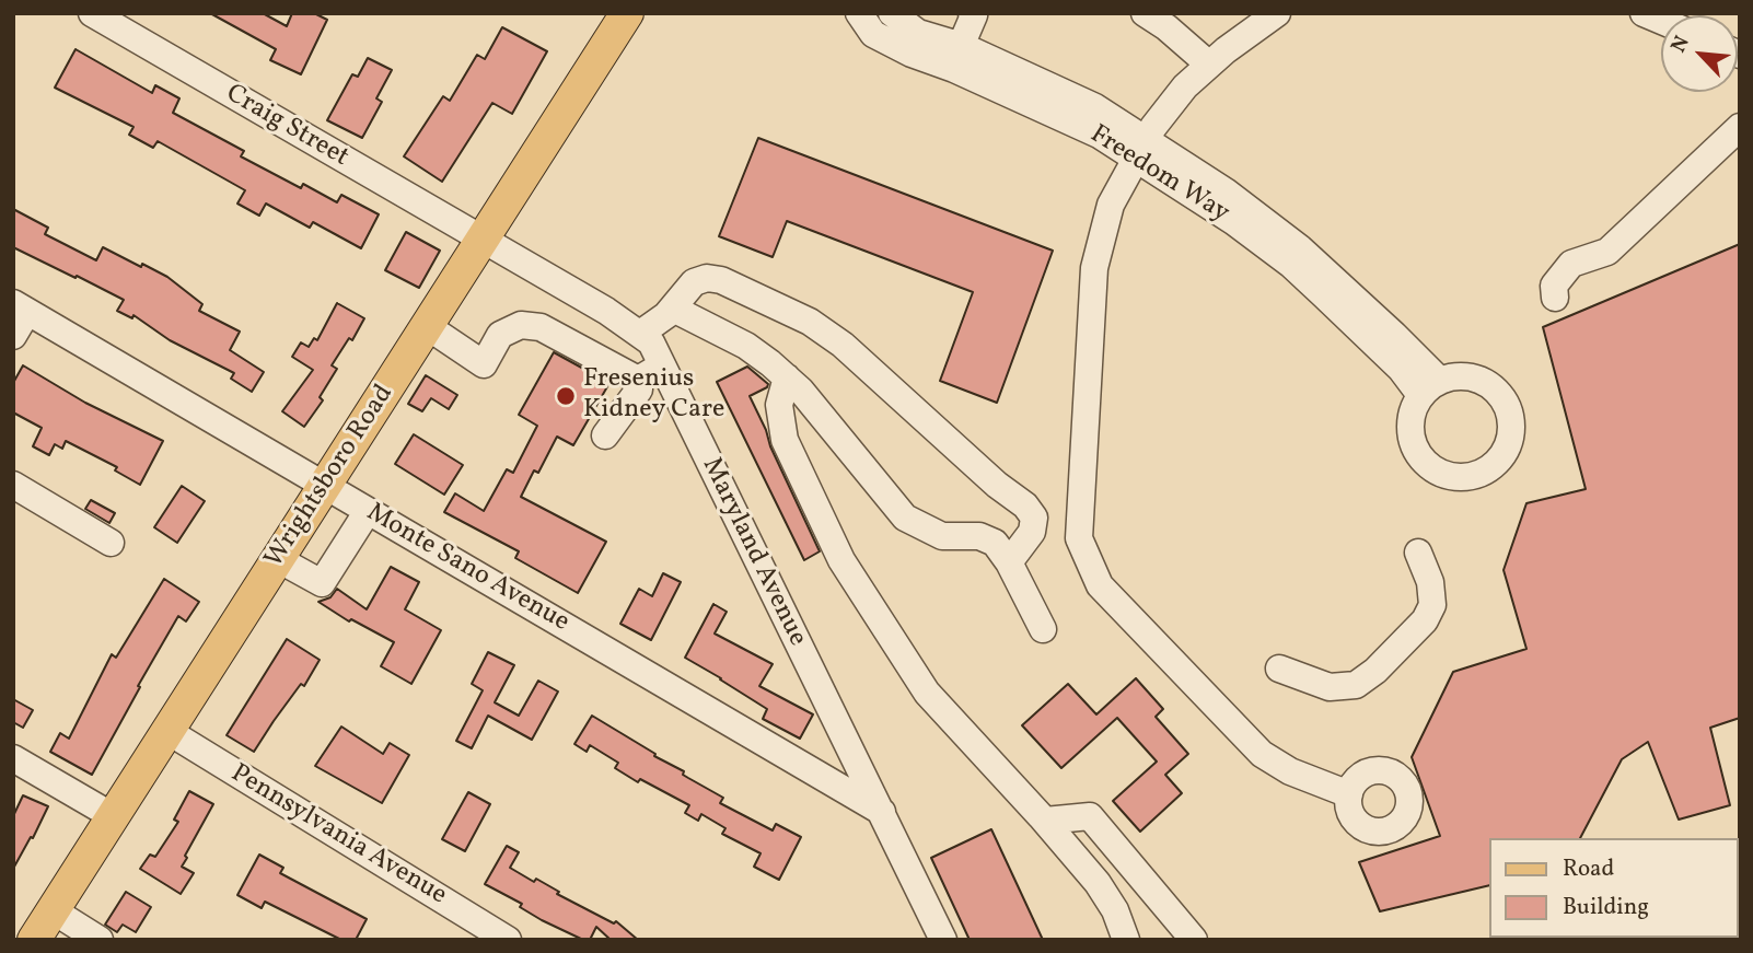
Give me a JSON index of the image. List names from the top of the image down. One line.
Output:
{"streets":{"main road":["Wrightsboro Road"],"street":["Craig Street","Freedom Way","Maryland Avenue","Monte Sano Avenue","Pennsylvania Avenue"]},"crossings":[["Craig Street","Wrightsboro Road"],["Craig Street","Maryland Avenue"],["Wrightsboro Road","Maryland Avenue"],["Wrightsboro Road","Monte Sano Avenue"],["Wrightsboro Road","Pennsylvania Avenue"],["Maryland Avenue","Monte Sano Avenue"]],"places":["Fresenius Kidney Care"],"legend":["Road","Building"],"north":"top left"}
